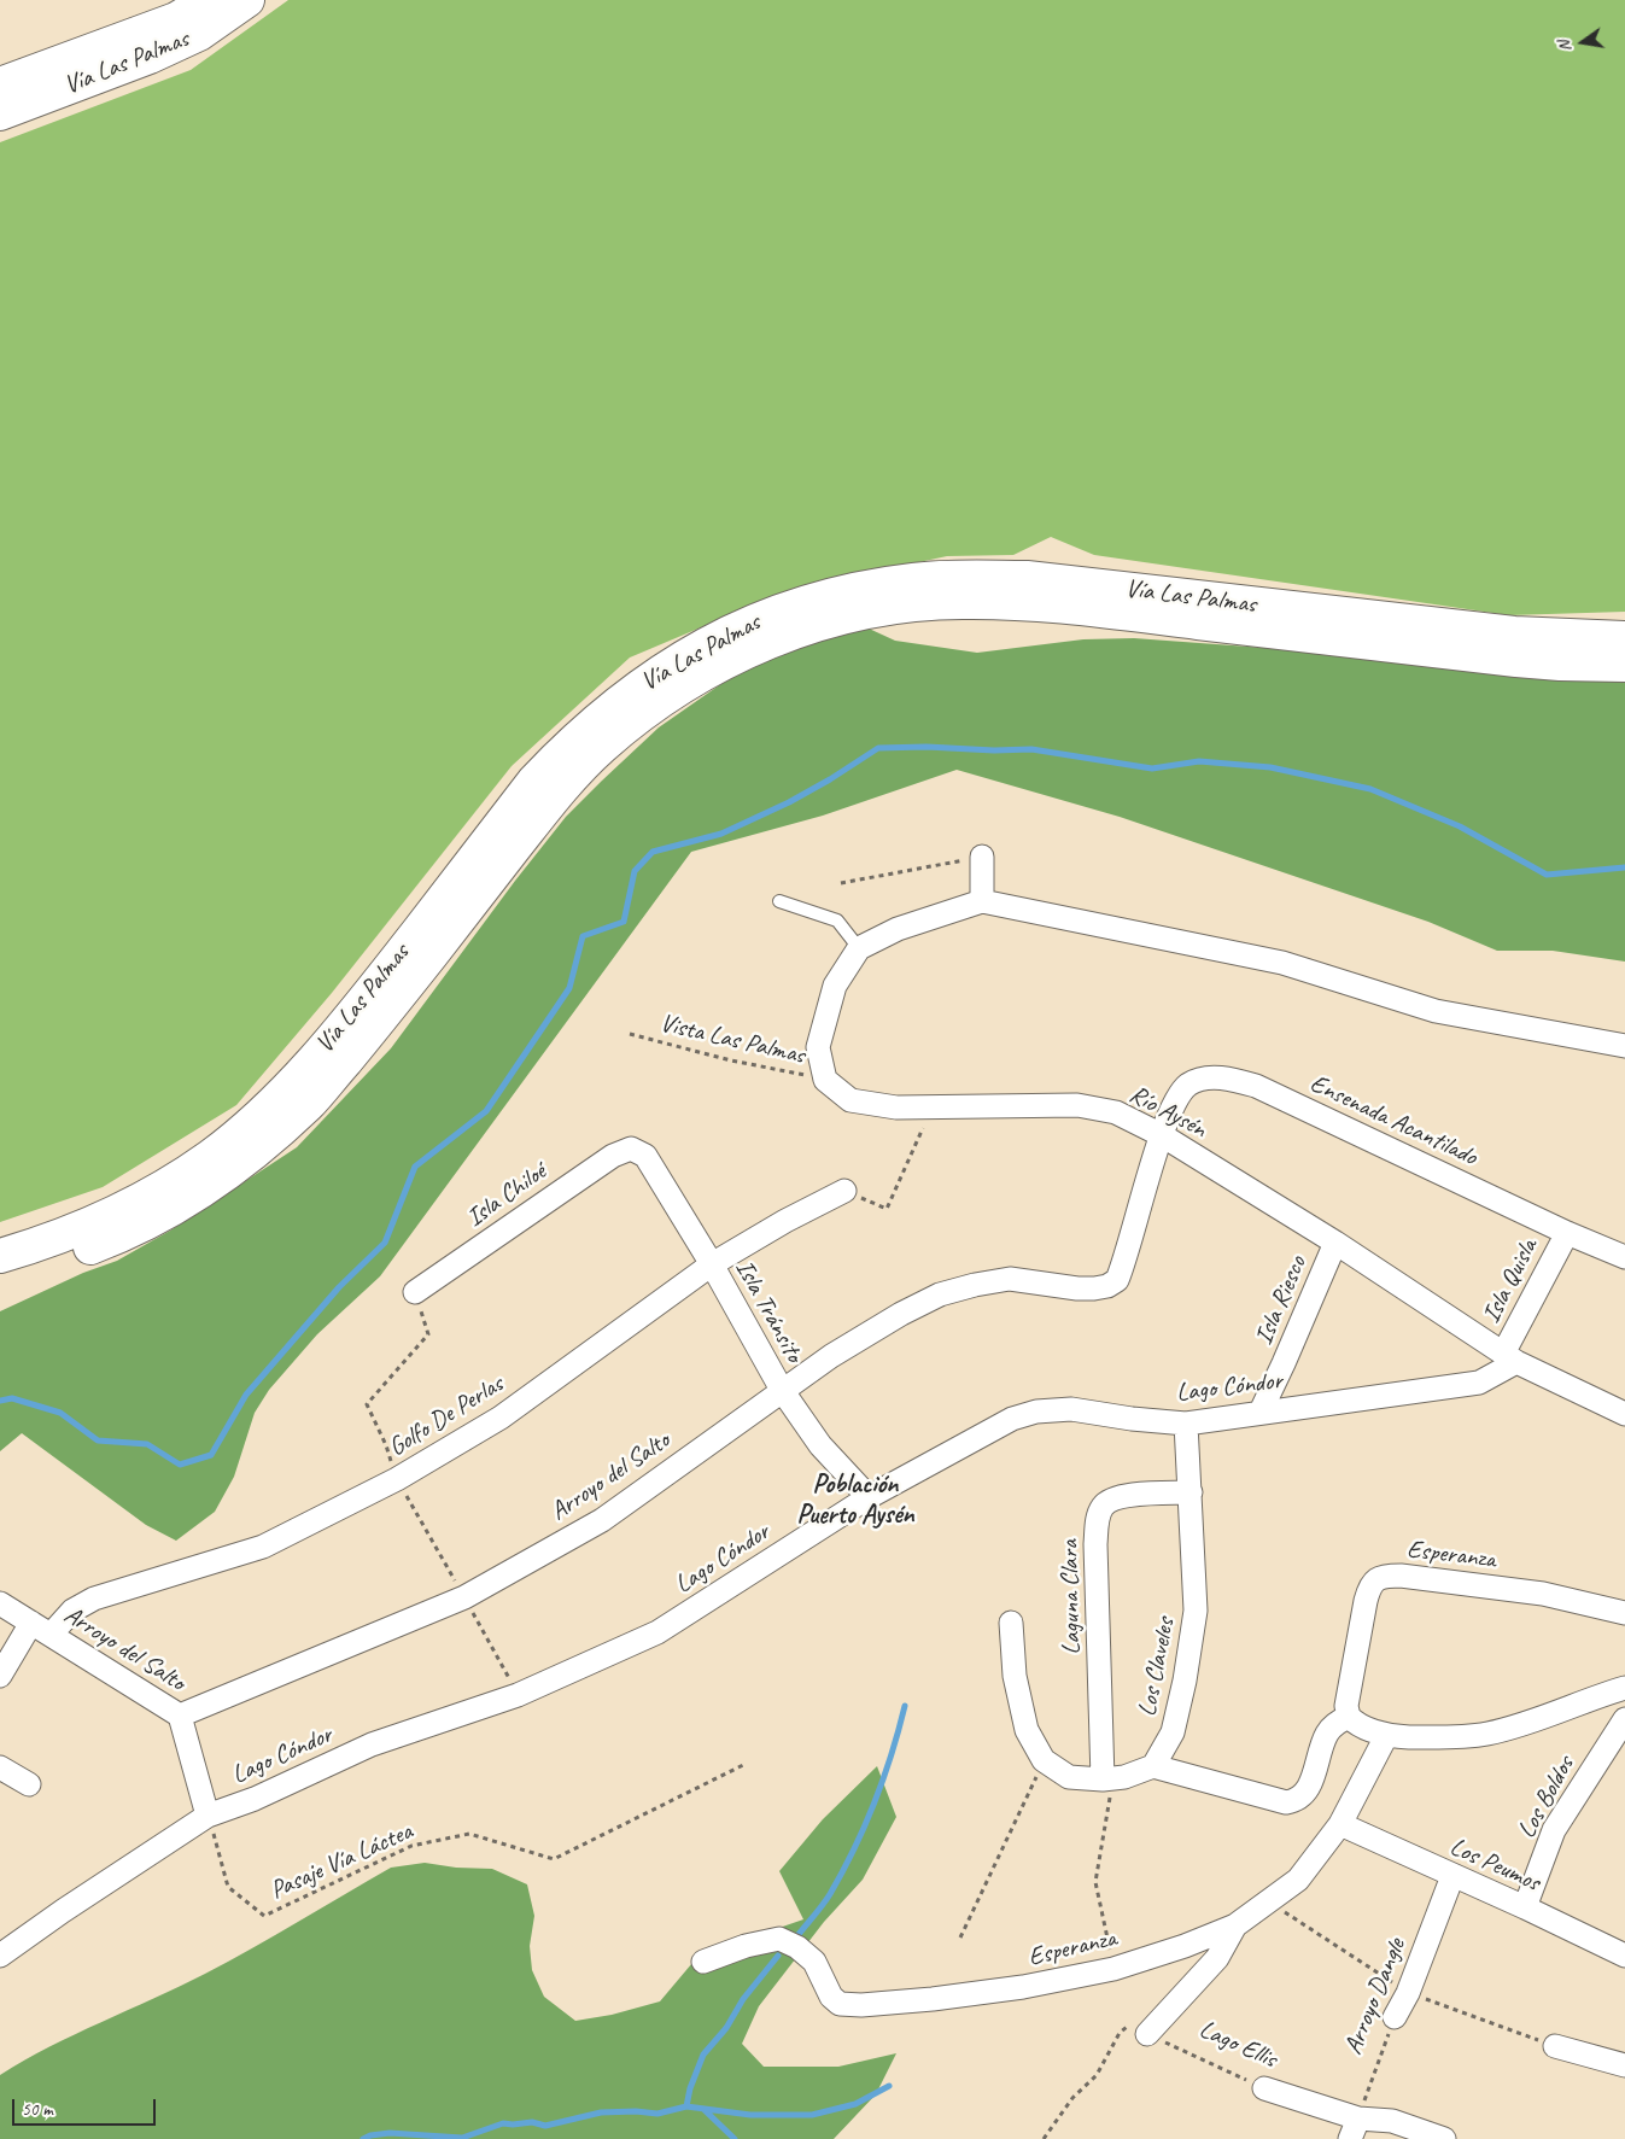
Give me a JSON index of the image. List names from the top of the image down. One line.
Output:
{"streets":{"highway":["Vía Las Palmas"],"street":["Río Aysén","Ensenada Acantilado","Isla Chiloé","Isla Quisla","Isla Riesco","Isla Tránsito","Lago Cóndor","Golfo De Perlas","Arroyo del Salto","Esperanza","Laguna Clara","Los Claveles","Los Boldos","Los Peumos","Arroyo Dangle","Lago Ellis"],"path":["Vista Las Palmas","Pasaje Vía Láctea"]},"crossings":[["Vista Las Palmas","Río Aysén"],["Río Aysén","Ensenada Acantilado"],["Río Aysén","Isla Quisla"],["Río Aysén","Isla Riesco"],["Río Aysén","Lago Cóndor"],["Río Aysén","Arroyo del Salto"],["Ensenada Acantilado","Isla Quisla"],["Ensenada Acantilado","Arroyo del Salto"],["Isla Chiloé","Isla Tránsito"],["Isla Quisla","Lago Cóndor"],["Isla Riesco","Lago Cóndor"],["Isla Tránsito","Lago Cóndor"],["Isla Tránsito","Golfo De Perlas"],["Isla Tránsito","Arroyo del Salto"],["Lago Cóndor","Arroyo del Salto"],["Lago Cóndor","Los Claveles"],["Lago Cóndor","Pasaje Vía Láctea"],["Golfo De Perlas","Arroyo del Salto"],["Esperanza","Los Peumos"],["Esperanza","Lago Ellis"],["Laguna Clara","Los Claveles"],["Los Boldos","Los Peumos"],["Los Peumos","Arroyo Dangle"],["Arroyo Dangle","Lago Ellis"]],"districts":["Población Puerto Aysén"],"scale_bar":"50 m","north":"left"}
